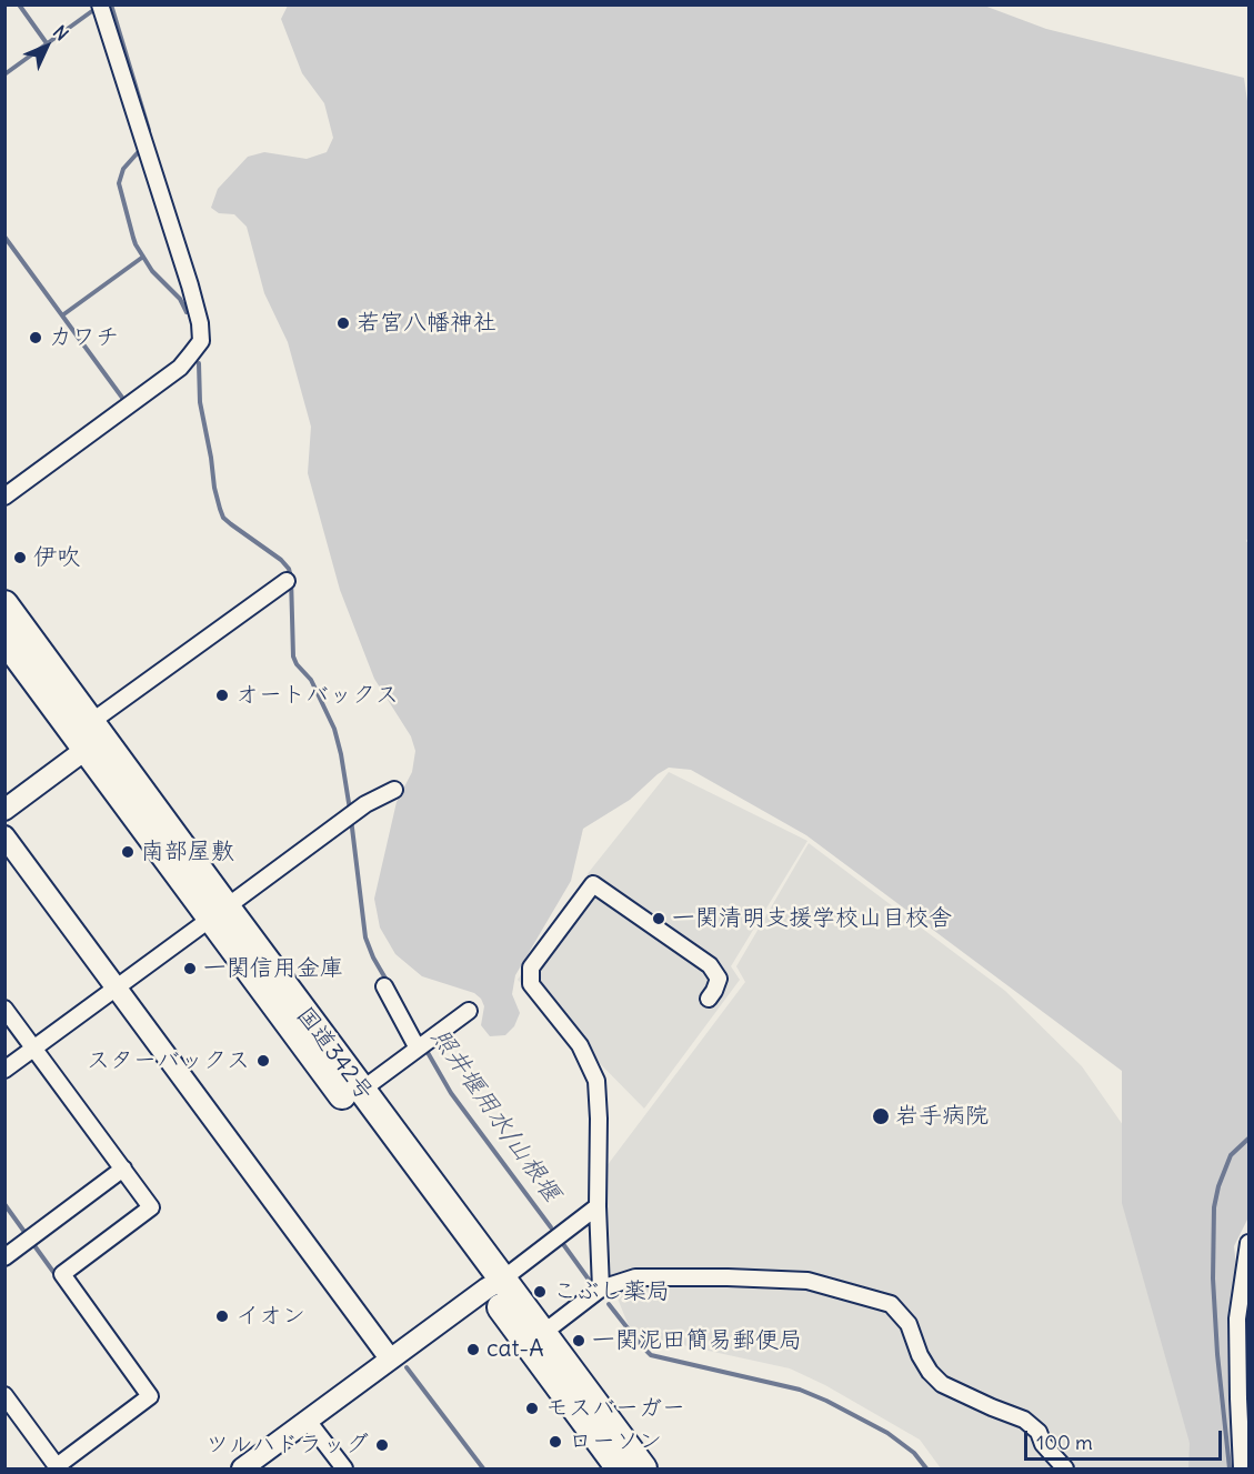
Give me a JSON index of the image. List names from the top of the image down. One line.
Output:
{"streets":{"highway":["国道342号"]},"water":["照井堰用水/山根堰"],"places":["若宮八幡神社","カワチ","伊吹","オートバックス","南部屋敷","一関清明支援学校山目校舎","一関信用金庫","スターバックス","岩手病院","こぶし薬局","イオン","一関泥田簡易郵便局","cat-A","モスバーガー","ローソン","ツルハドラッグ"],"scale_bar":"100 m","north":"top right"}
